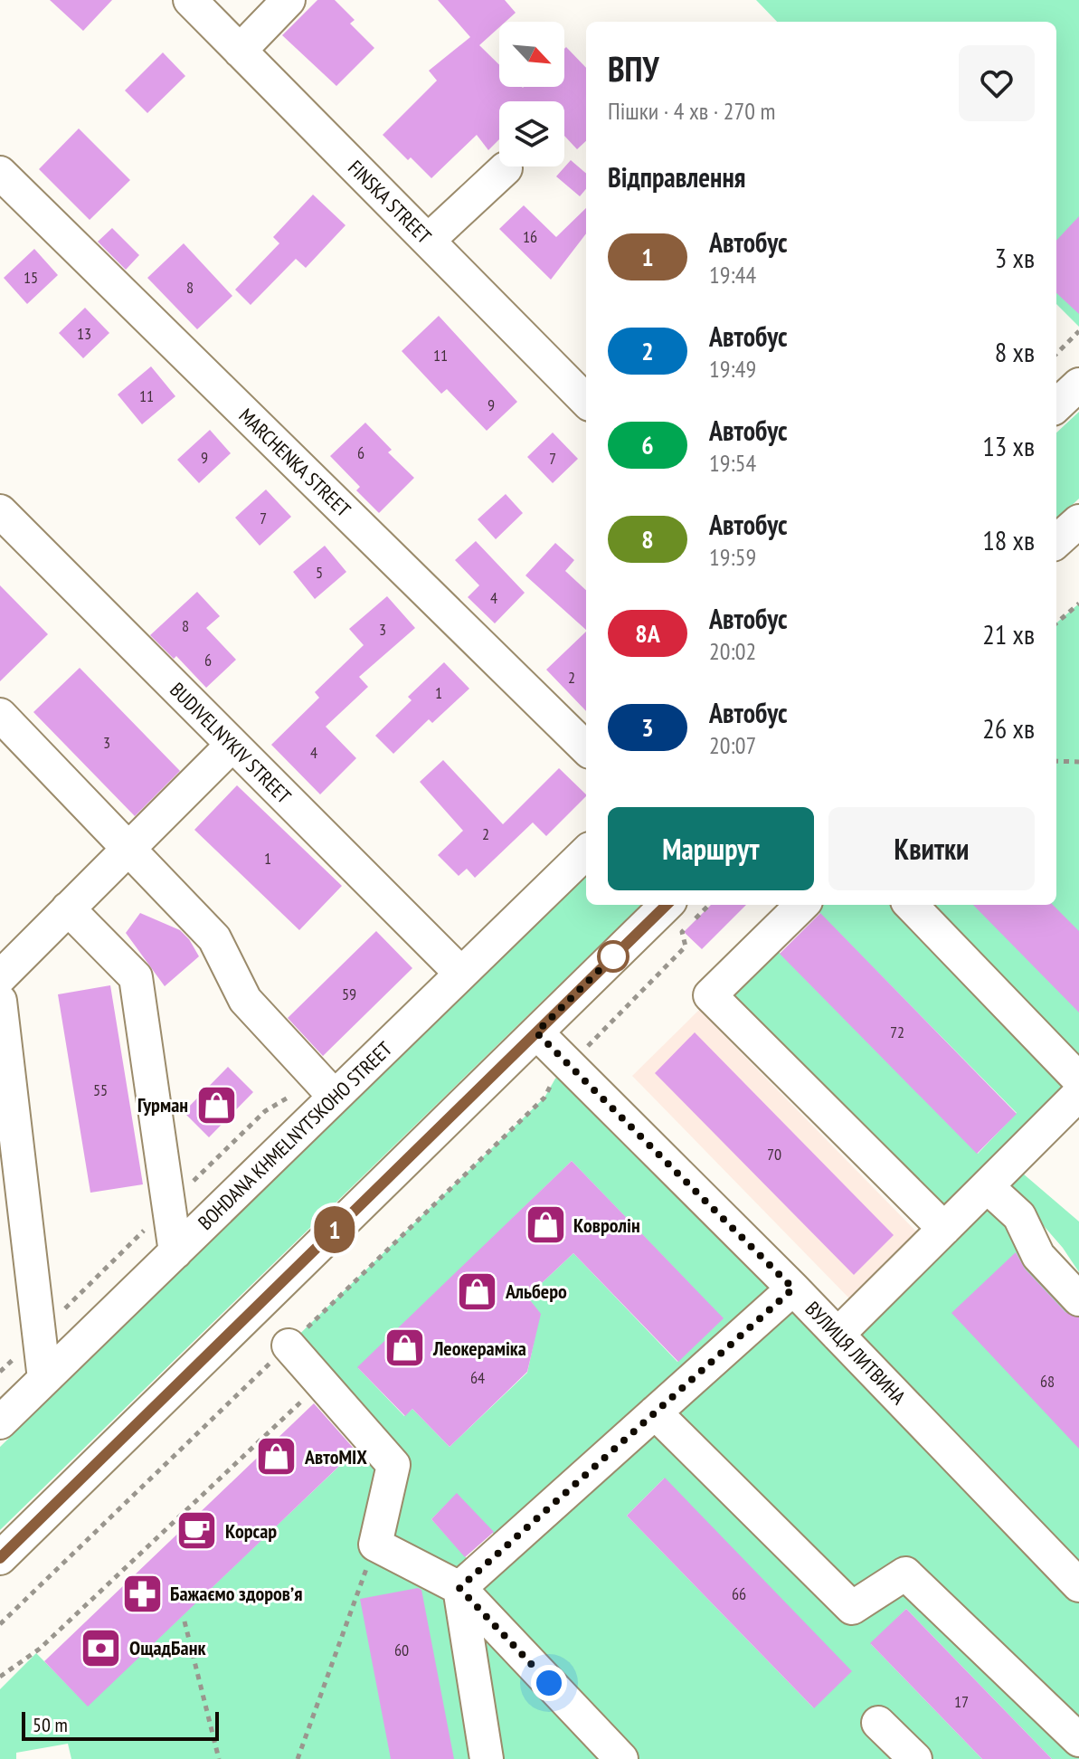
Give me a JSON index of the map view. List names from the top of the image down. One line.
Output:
{"streets":{"street":["FINSKA STREET","MARCHENKA STREET","BUDIVELNYKIV STREET","BOHDANA KHMELNYTSKOHO STREET","ВУЛИЦЯ ЛИТВИНА"]},"crossings":[["BUDIVELNYKIV STREET","BOHDANA KHMELNYTSKOHO STREET"]],"places":{"shop":["Гурман","Ковролін","Альберо","Леокераміка","АвтоMIX"],"cafe":["Корсар"],"pharmacy":["Бажаємо здоровʼя"],"bank":["ОщадБанк"]},"lines":["bus line 1"],"house_numbers":["16","15","8","13","11","11","9","6","9","7","7","5","4","8","3","6","2","1","3","4","2","1","59","72","55","70","64","68","66","60","17"],"scale_bar":"50 m","north":"bottom right","page":{"on_map":"1","heading":[["ВПУ","Пішки · 4 хв · 270 m"],"Відправлення"],"list":[{"mark":"1","name":"Автобус","note":"19:44","value":"3 хв"},{"mark":"2","name":"Автобус","note":"19:49","value":"8 хв"},{"mark":"6","name":"Автобус","note":"19:54","value":"13 хв"},{"mark":"8","name":"Автобус","note":"19:59","value":"18 хв"},{"mark":"8А","name":"Автобус","note":"20:02","value":"21 хв"},{"mark":"3","name":"Автобус","note":"20:07","value":"26 хв"}],"buttons":["Маршрут","Квитки"],"scale":"50 m"}}
